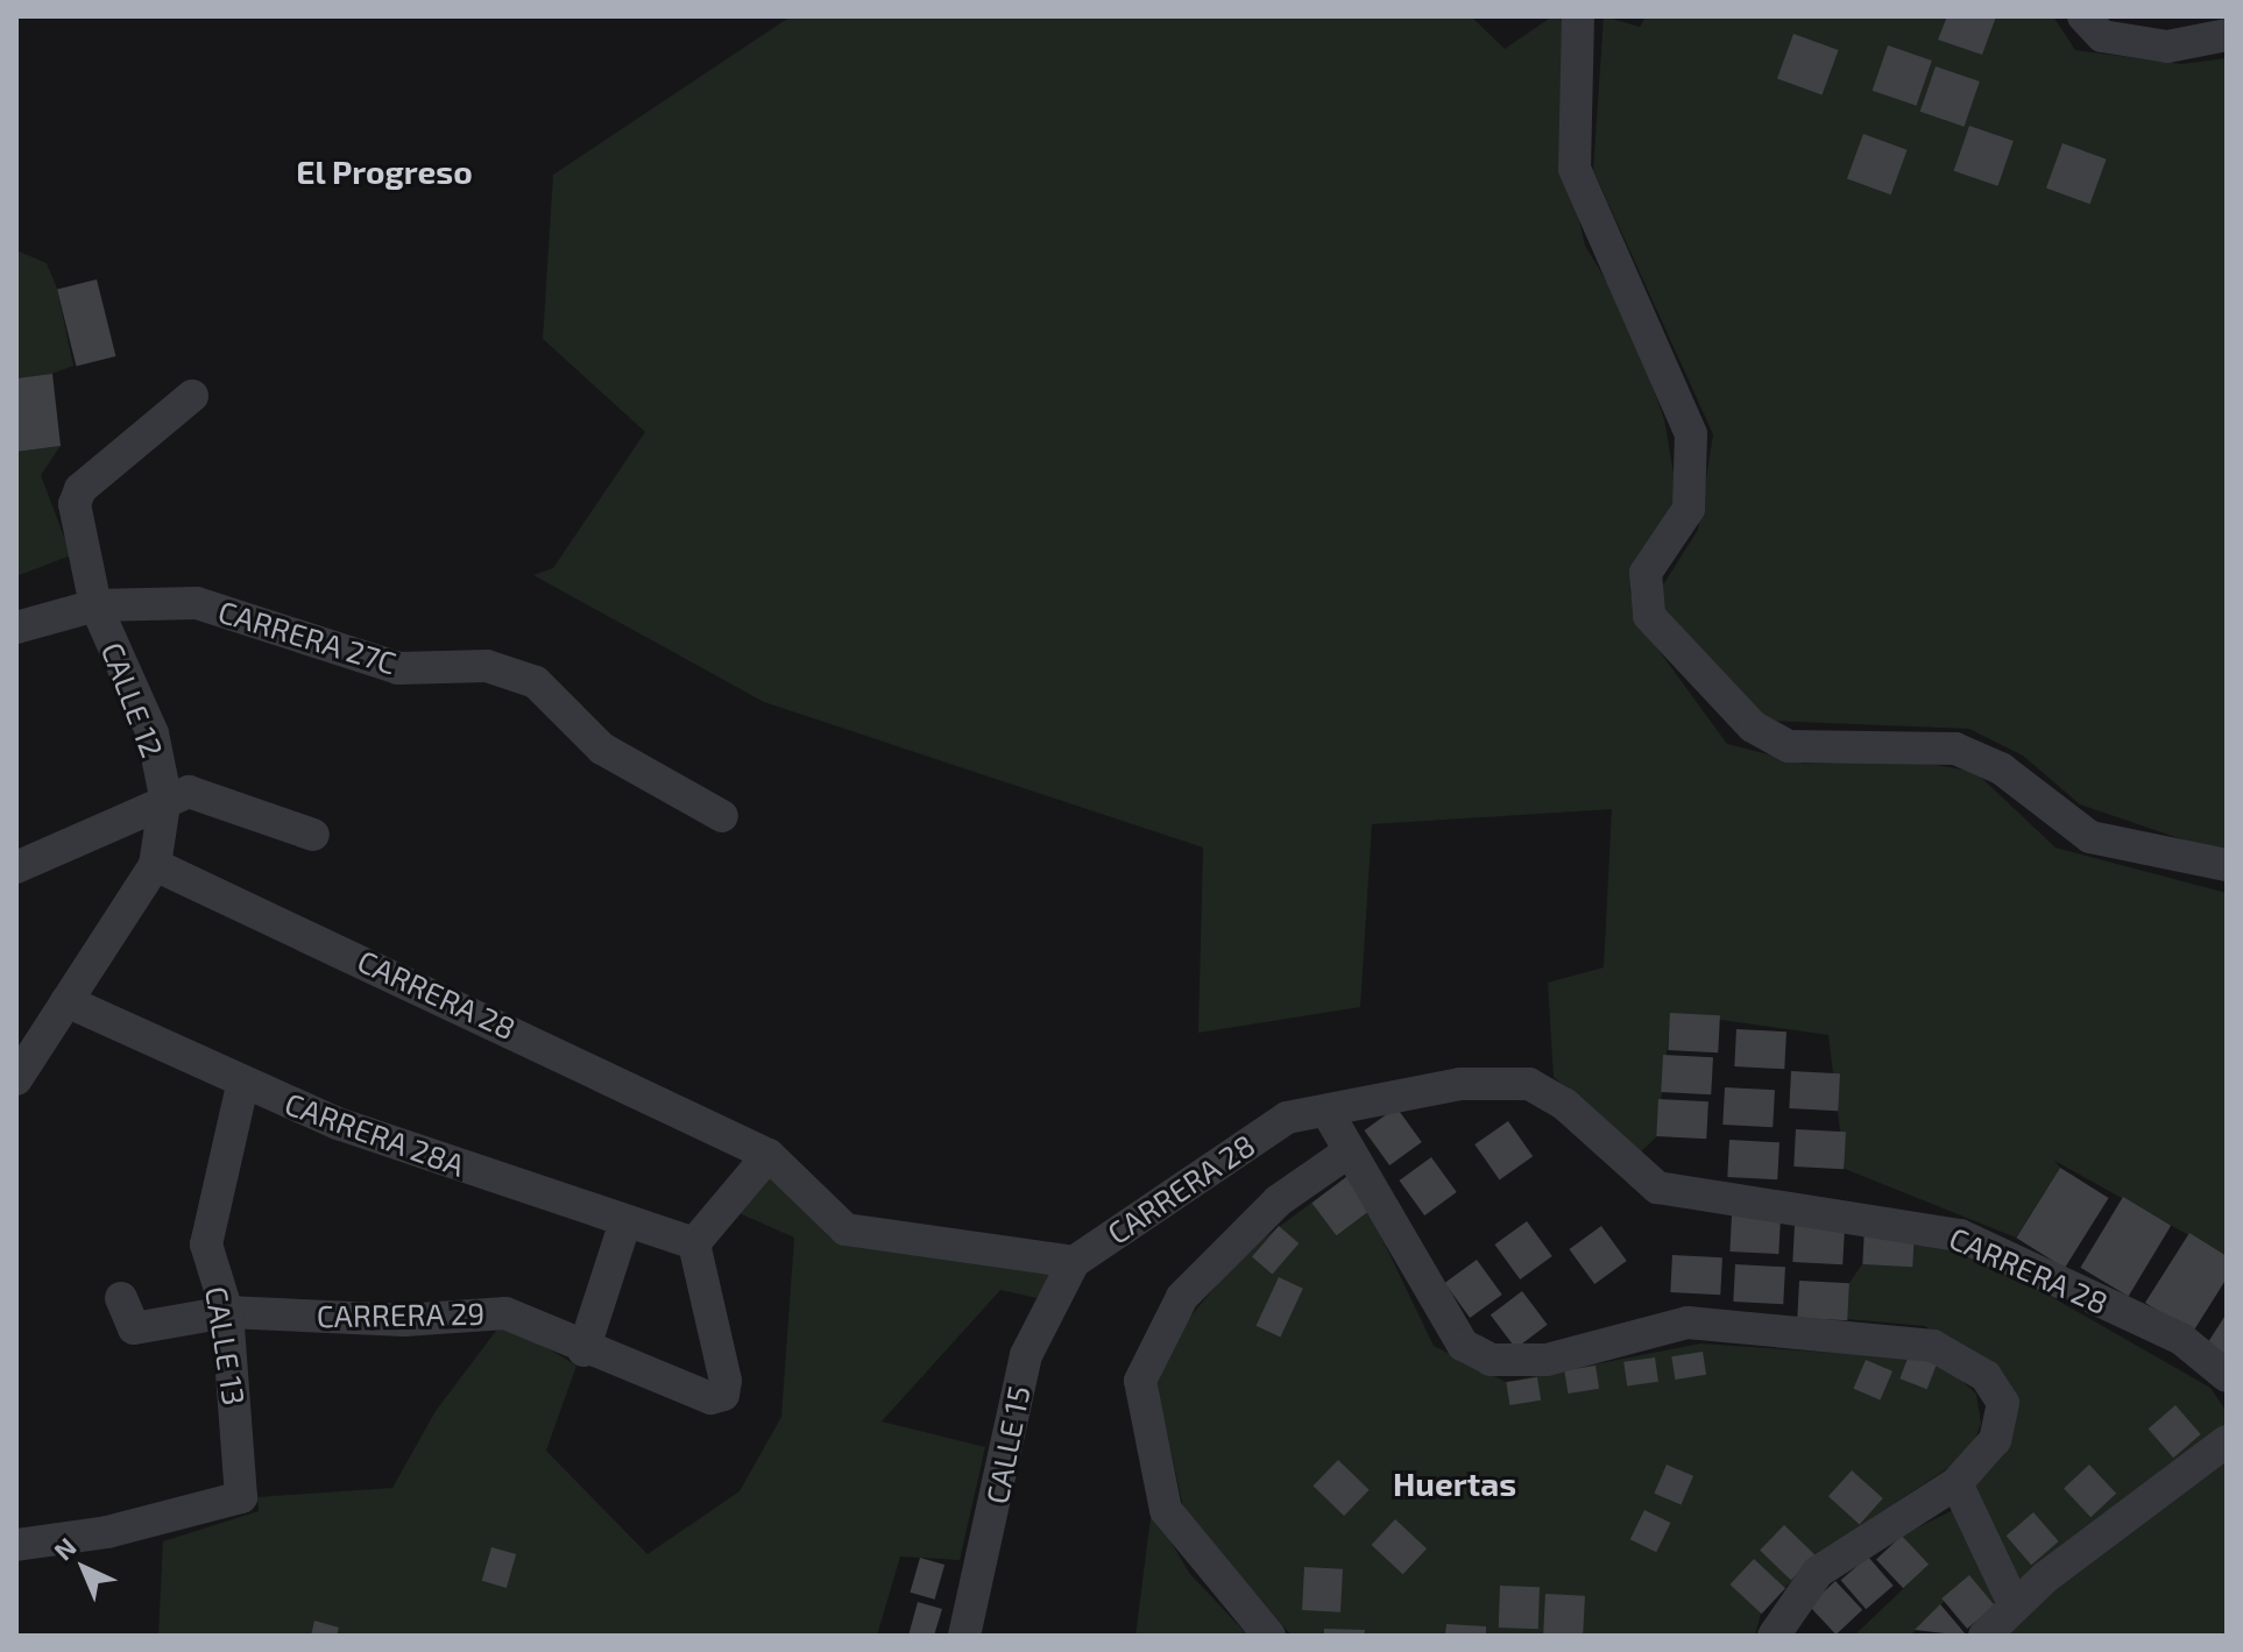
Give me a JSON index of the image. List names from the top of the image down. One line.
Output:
{"streets":{"street":["CARRERA 27C","CALLE 12","CARRERA 28","CARRERA 28A","CARRERA 29","CALLE 13","CALLE 15"]},"crossings":[["CARRERA 27C","CALLE 12"],["CALLE 12","CARRERA 28"],["CALLE 12","CARRERA 28A"],["CARRERA 28","CALLE 15"],["CARRERA 28A","CARRERA 29"],["CARRERA 28A","CALLE 13"],["CARRERA 29","CALLE 13"]],"districts":["El Progreso","Huertas"],"north":"top left"}
